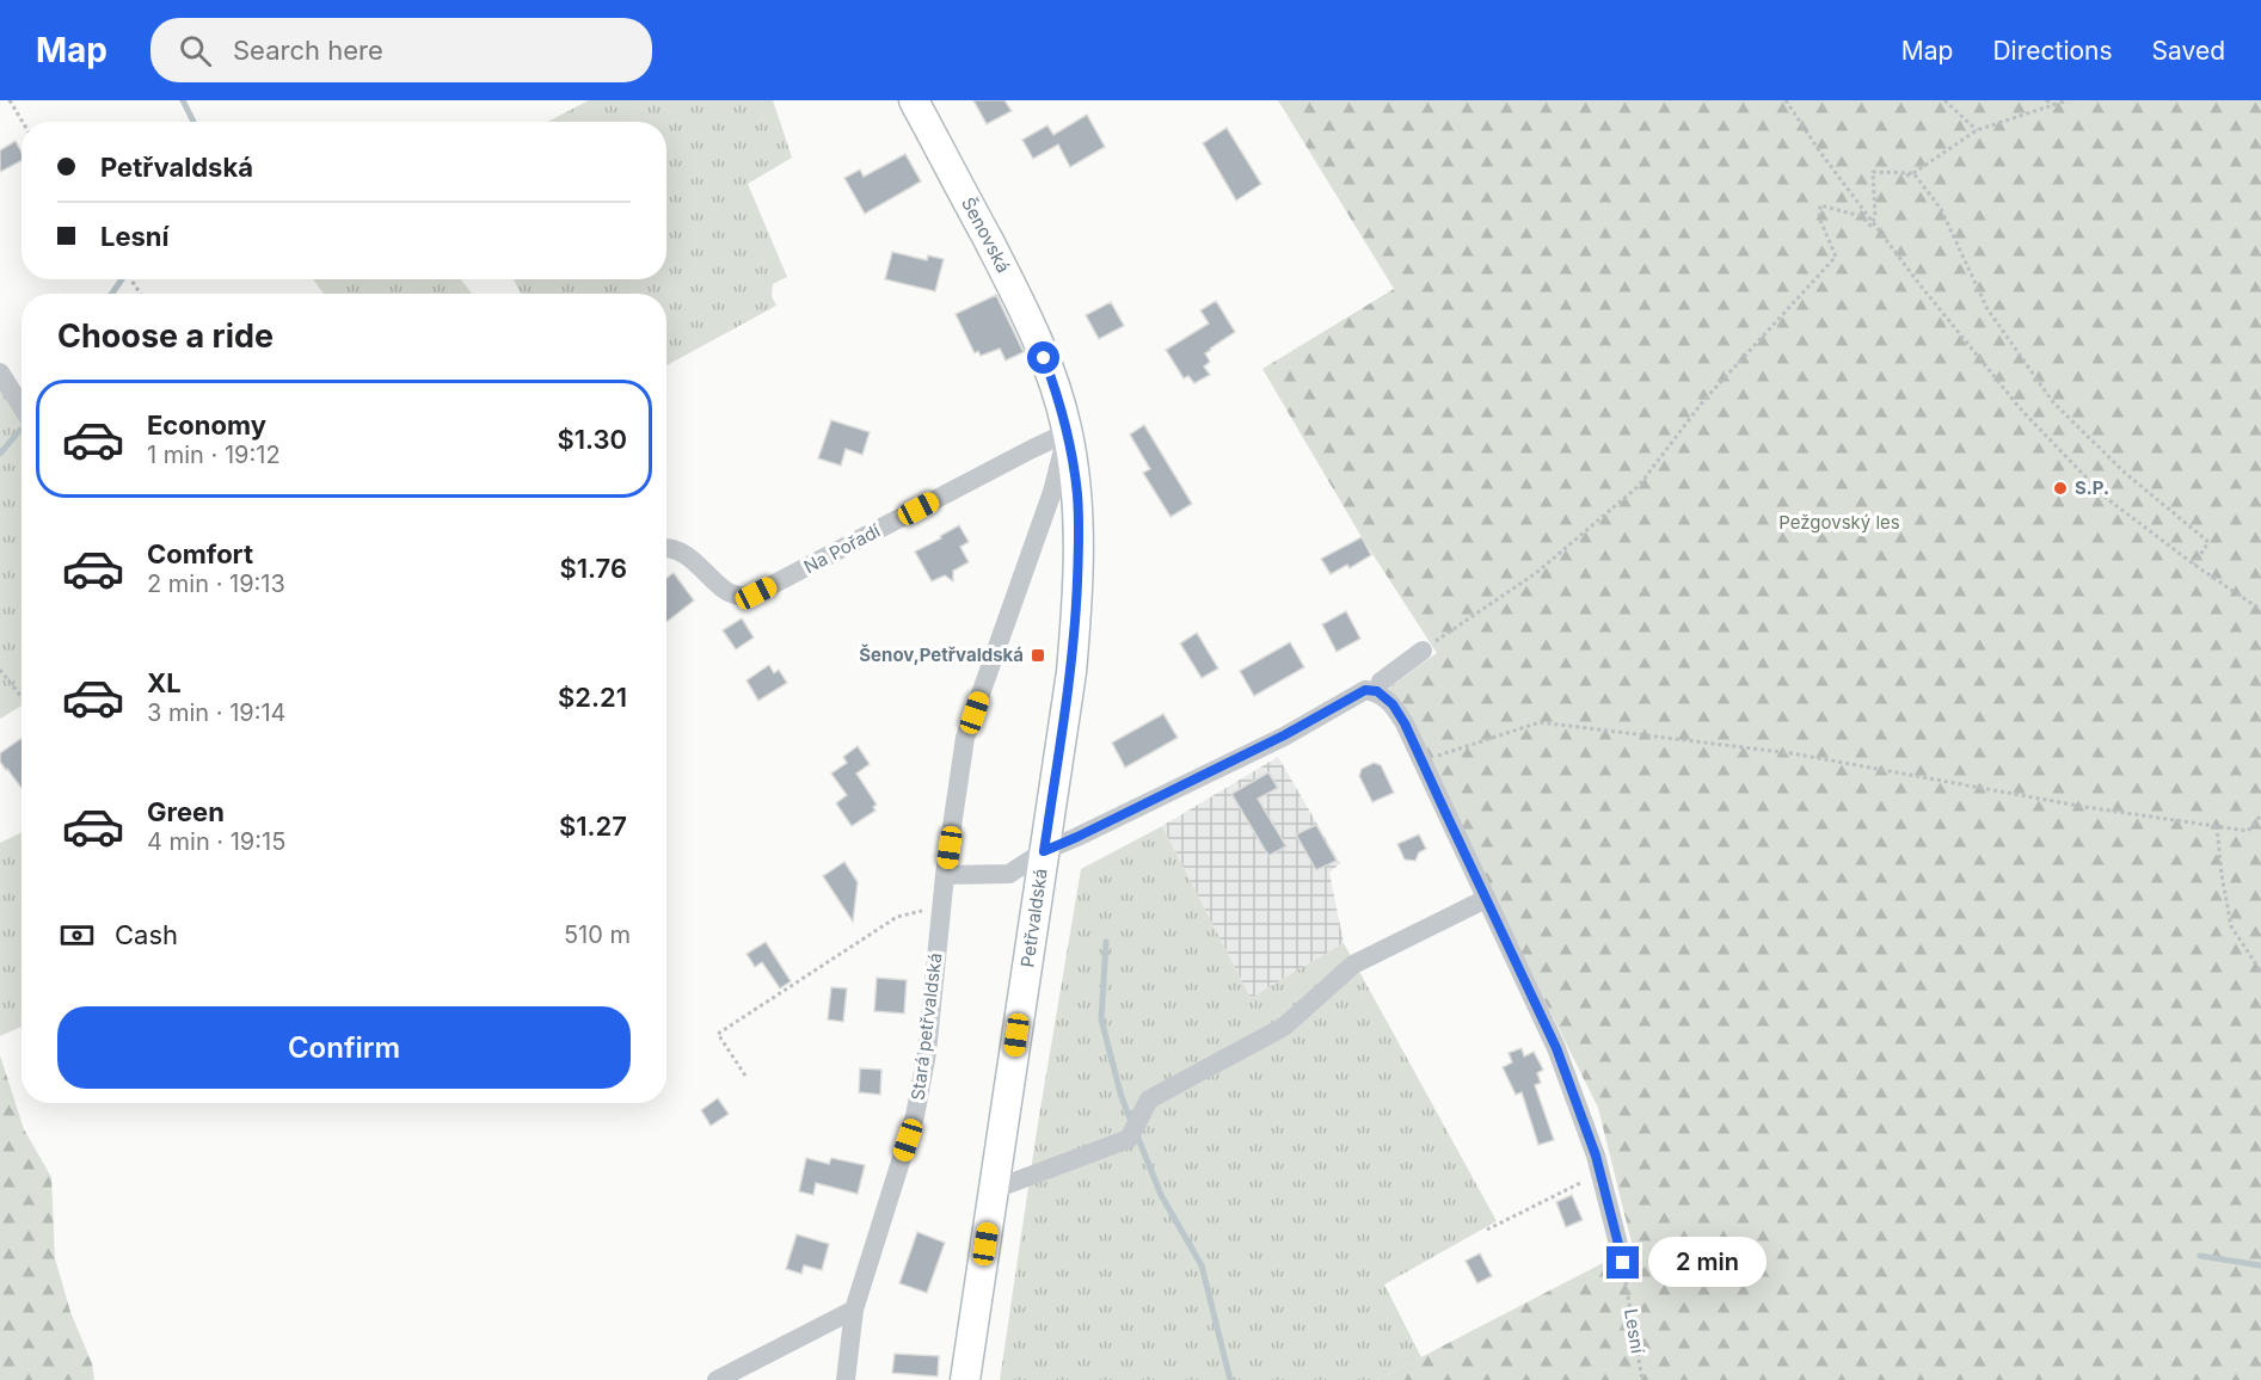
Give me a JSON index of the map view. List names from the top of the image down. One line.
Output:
{"streets":{"main road":["Šenovská","Petřvaldská"],"street":["Na Pořadí","Stará petřvaldská"],"path":["Lesní"]},"crossings":[["Šenovská","Petřvaldská"],["Na Pořadí","Petřvaldská"],["Na Pořadí","Stará petřvaldská"],["Petřvaldská","Stará petřvaldská"]],"parks":["Pežgovský les"],"places":{"other":["S.P."],"transit":["Šenov,Petřvaldská"]},"page":{"header":"Map","search":"Search here","nav":["Map","Directions","Saved"],"banner":["Petřvaldská","Lesní"],"heading":"Choose a ride","list":[{"name":"Economy","note":"1 min · 19:12","value":"$1.30"},{"name":"Comfort","note":"2 min · 19:13","value":"$1.76"},{"name":"XL","note":"3 min · 19:14","value":"$2.21"},{"name":"Green","note":"4 min · 19:15","value":"$1.27"}],"pay":["Cash","510 m"],"buttons":"Confirm","bubble":"2 min"}}
